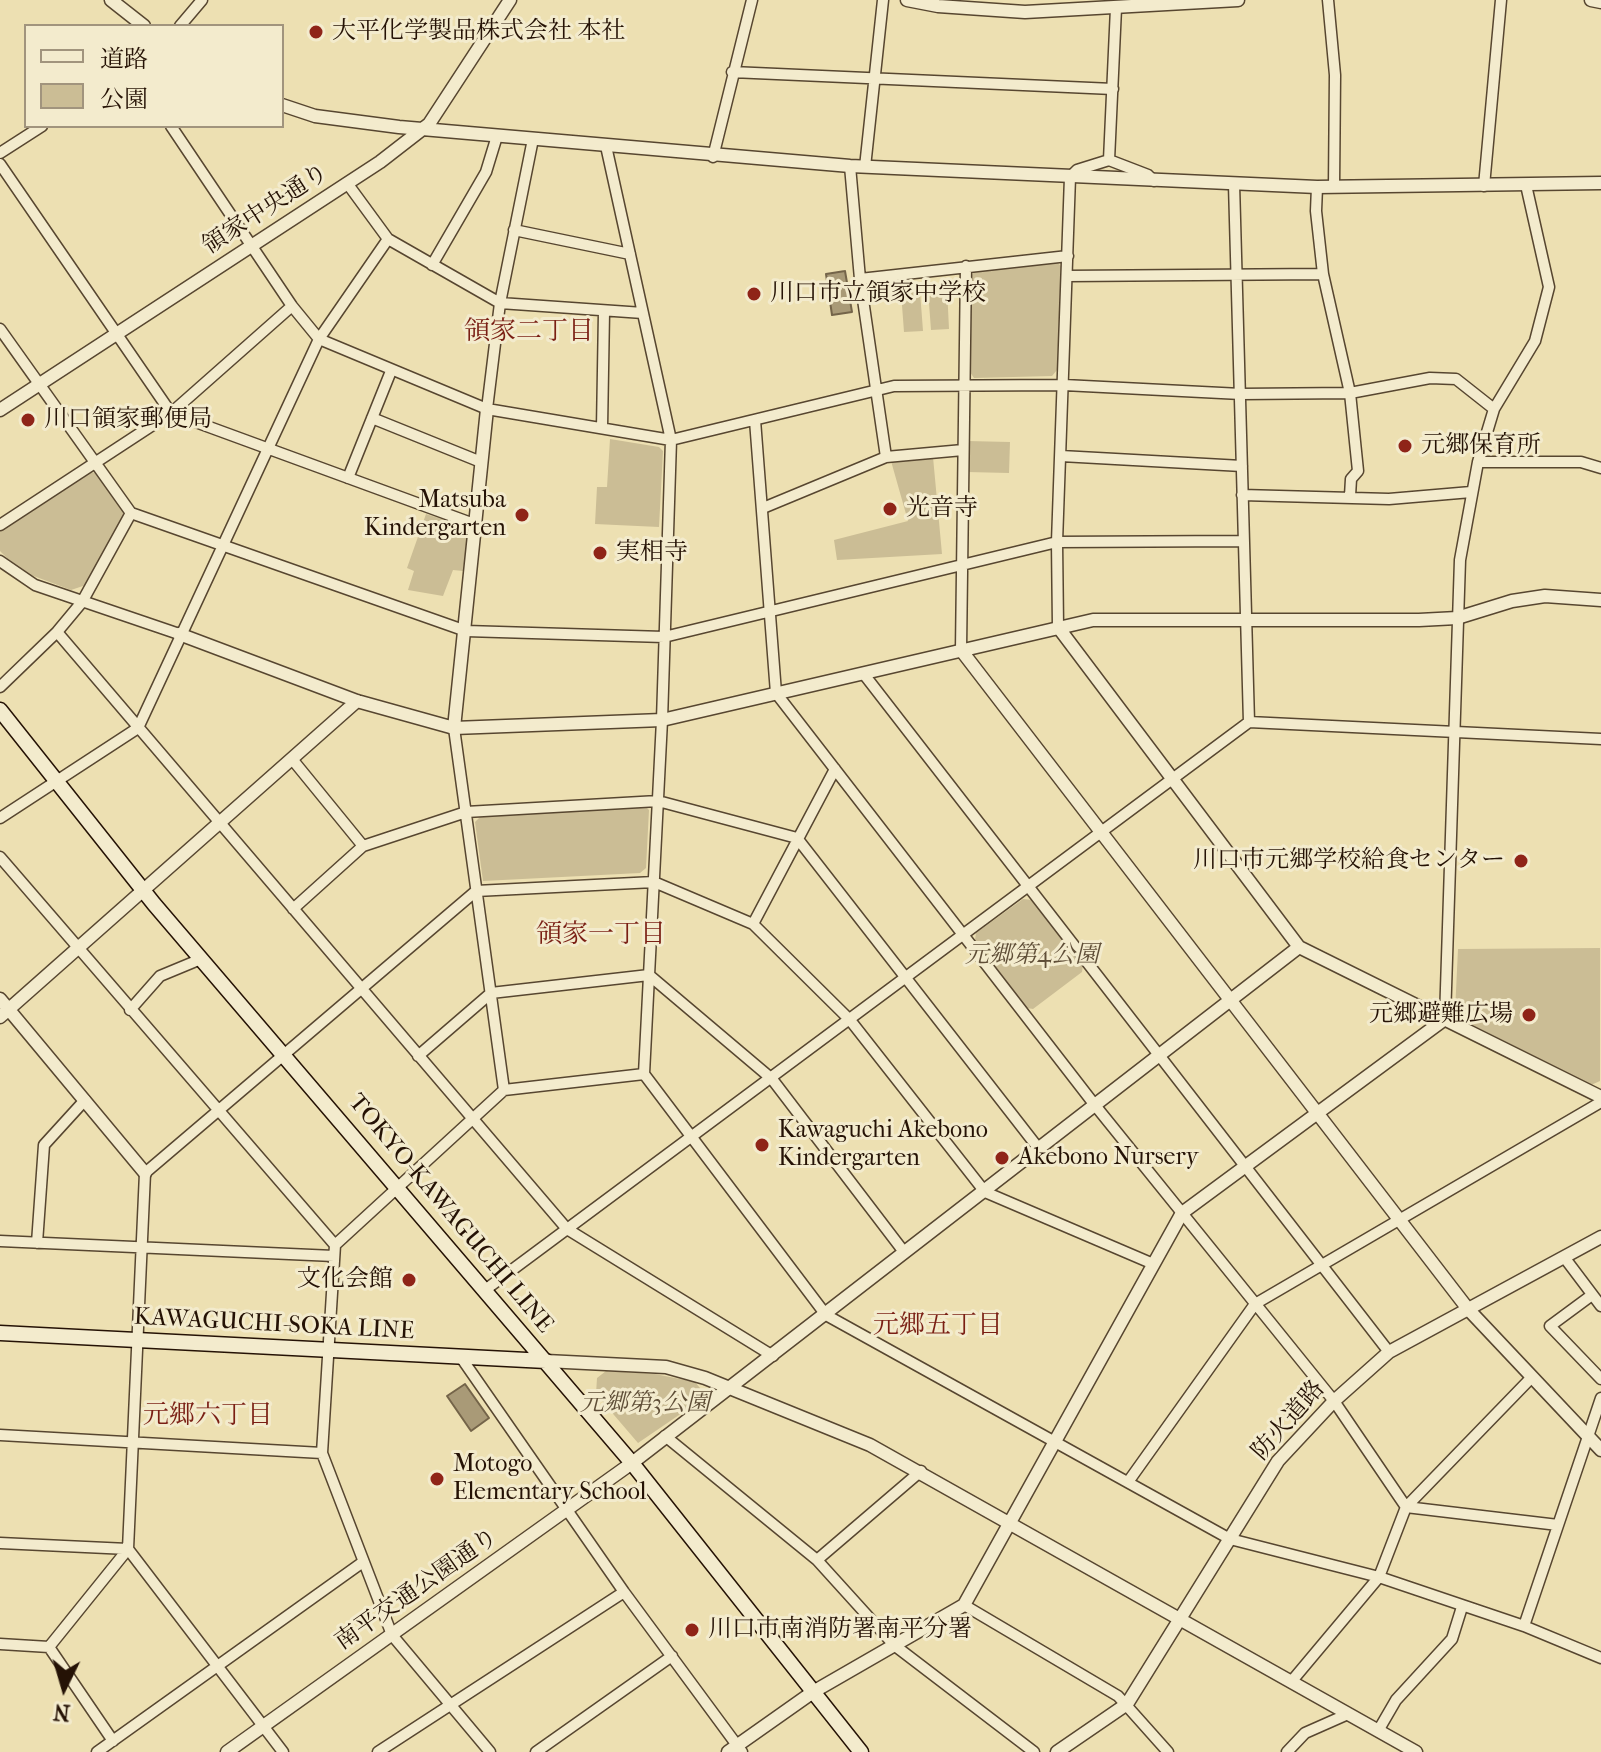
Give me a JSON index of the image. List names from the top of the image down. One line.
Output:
{"streets":{"main road":["TOKYO-KAWAGUCHI LINE","KAWAGUCHI-SOKA LINE"],"street":["領家中央通り","防火道路","南平交通公園通り"]},"crossings":[["TOKYO-KAWAGUCHI LINE","KAWAGUCHI-SOKA LINE"],["TOKYO-KAWAGUCHI LINE","南平交通公園通り"]],"districts":["領家二丁目","領家一丁目","元郷五丁目","元郷六丁目"],"parks":["元郷第4公園","元郷第3公園"],"places":["大平化学製品株式会社 本社","川口市立領家中学校","川口領家郵便局","元郷保育所","光音寺","Matsuba Kindergarten","実相寺","川口市元郷学校給食センター","元郷避難広場","Kawaguchi Akebono Kindergarten","Akebono Nursery","文化会館","Motogo Elementary School","川口市南消防署南平分署"],"legend":["道路","公園"],"north":"bottom"}
